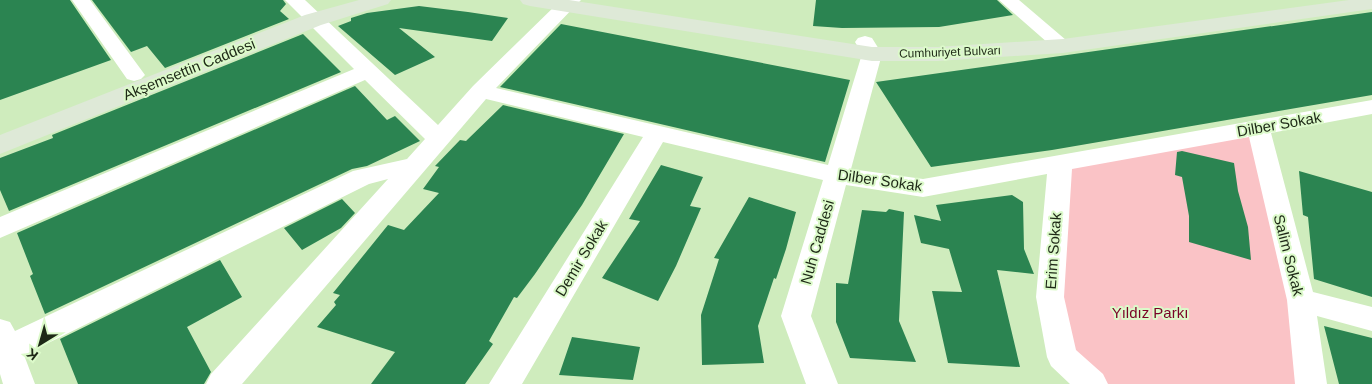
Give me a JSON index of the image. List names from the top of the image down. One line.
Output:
{"streets":{"main road":["Cumhuriyet Bulvarı","Akşemsettin Caddesi"],"street":["Dilber Sokak","Nuh Caddesi","Erim Sokak","Salim Sokak","Demir Sokak"]},"crossings":[["Cumhuriyet Bulvarı","Nuh Caddesi"],["Dilber Sokak","Nuh Caddesi"],["Dilber Sokak","Erim Sokak"],["Dilber Sokak","Salim Sokak"],["Dilber Sokak","Demir Sokak"]],"parks":["Yıldız Parkı"],"north":"bottom left"}
